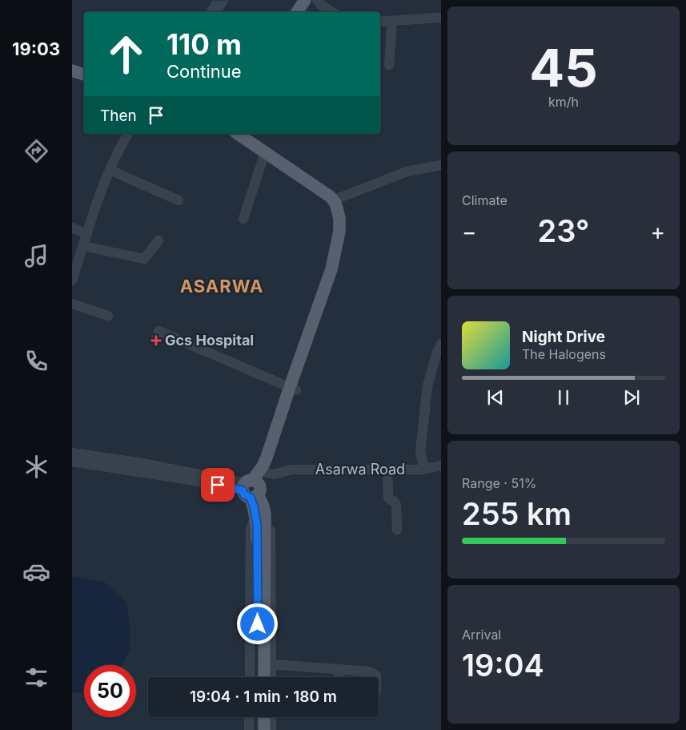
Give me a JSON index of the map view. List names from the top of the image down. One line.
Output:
{"streets":{"street":["Asarwa Road"]},"districts":["ASARWA"],"places":{"health":["Gcs Hospital"]},"page":{"tabs":"19:03","tile":[["45","km/h"],"Climate",["Range · 51%","255 km"],["Arrival","19:04"]],"turn":["110 m","Continue"],"then":"Then","heat":["−","23°","+"],"song":["Night Drive","The Halogens"],"limit":"50","trip":"19:04 · 1 min · 180 m"}}
